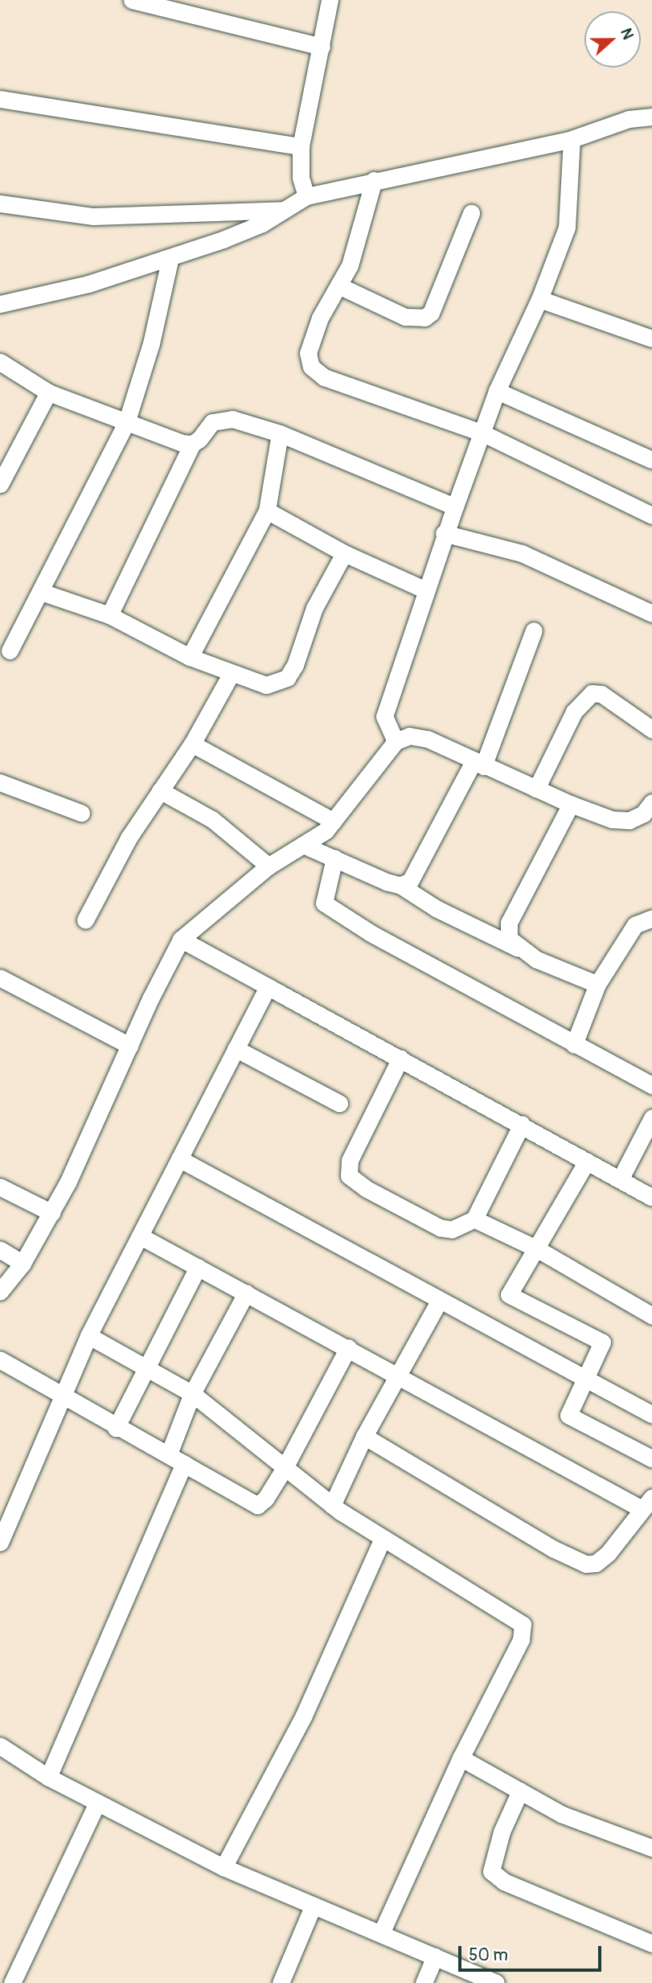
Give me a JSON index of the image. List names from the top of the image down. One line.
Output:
{"scale_bar":"50 m","north":"right"}
